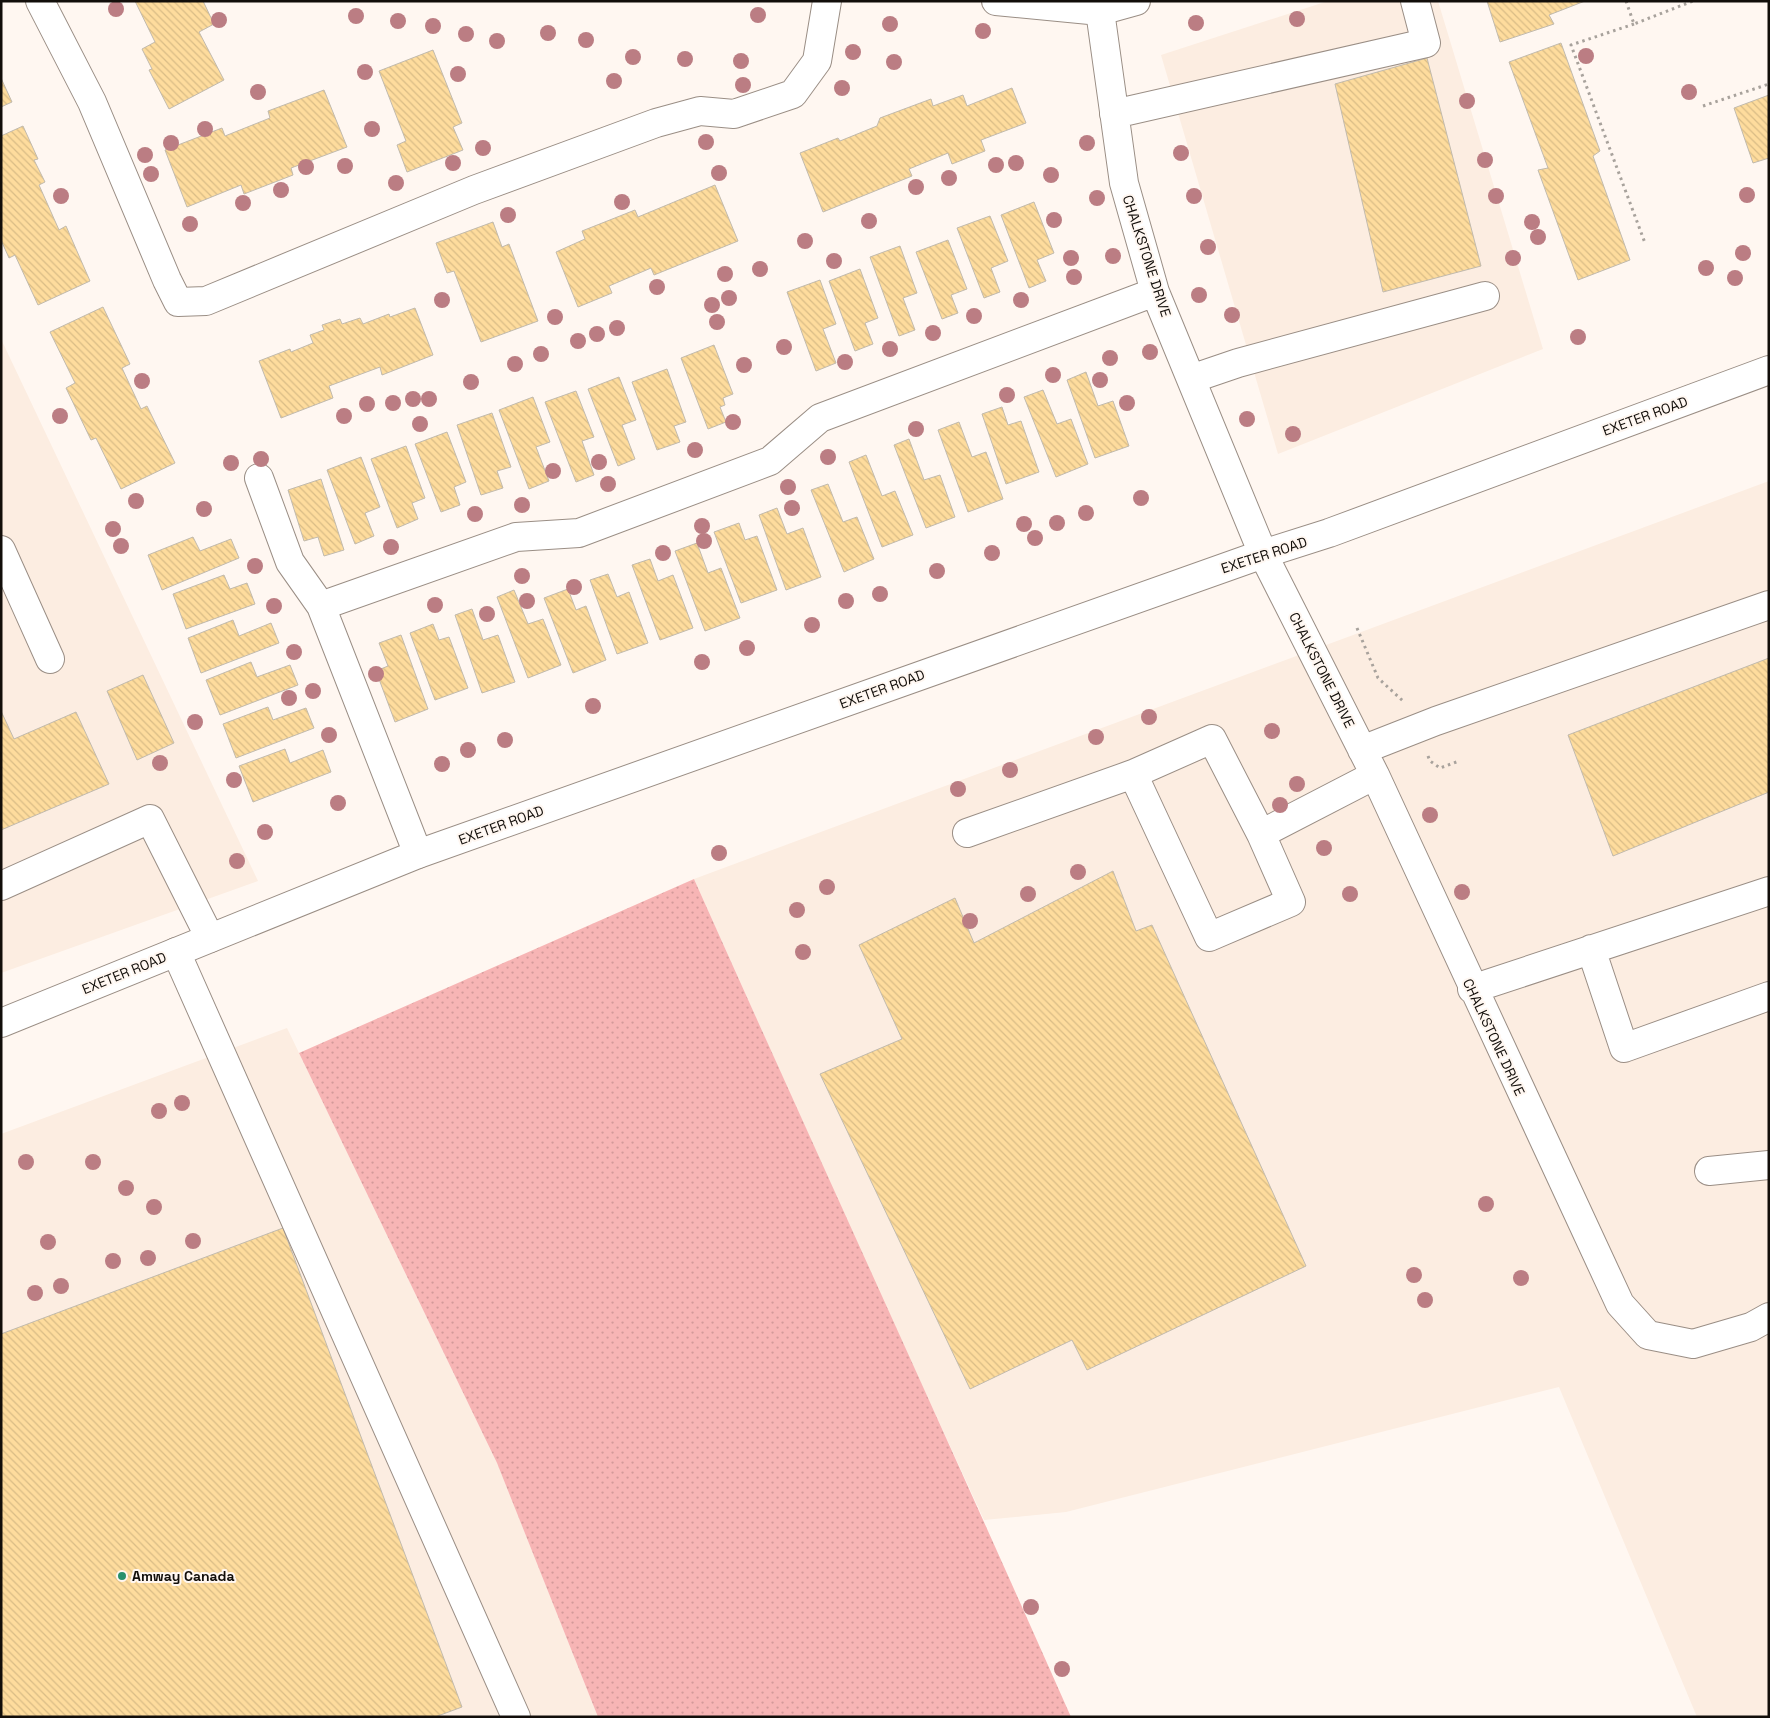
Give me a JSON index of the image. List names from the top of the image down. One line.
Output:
{"streets":{"main road":["CHALKSTONE DRIVE","EXETER ROAD"]},"crossings":[["CHALKSTONE DRIVE","EXETER ROAD"]],"places":["Amway Canada"]}
